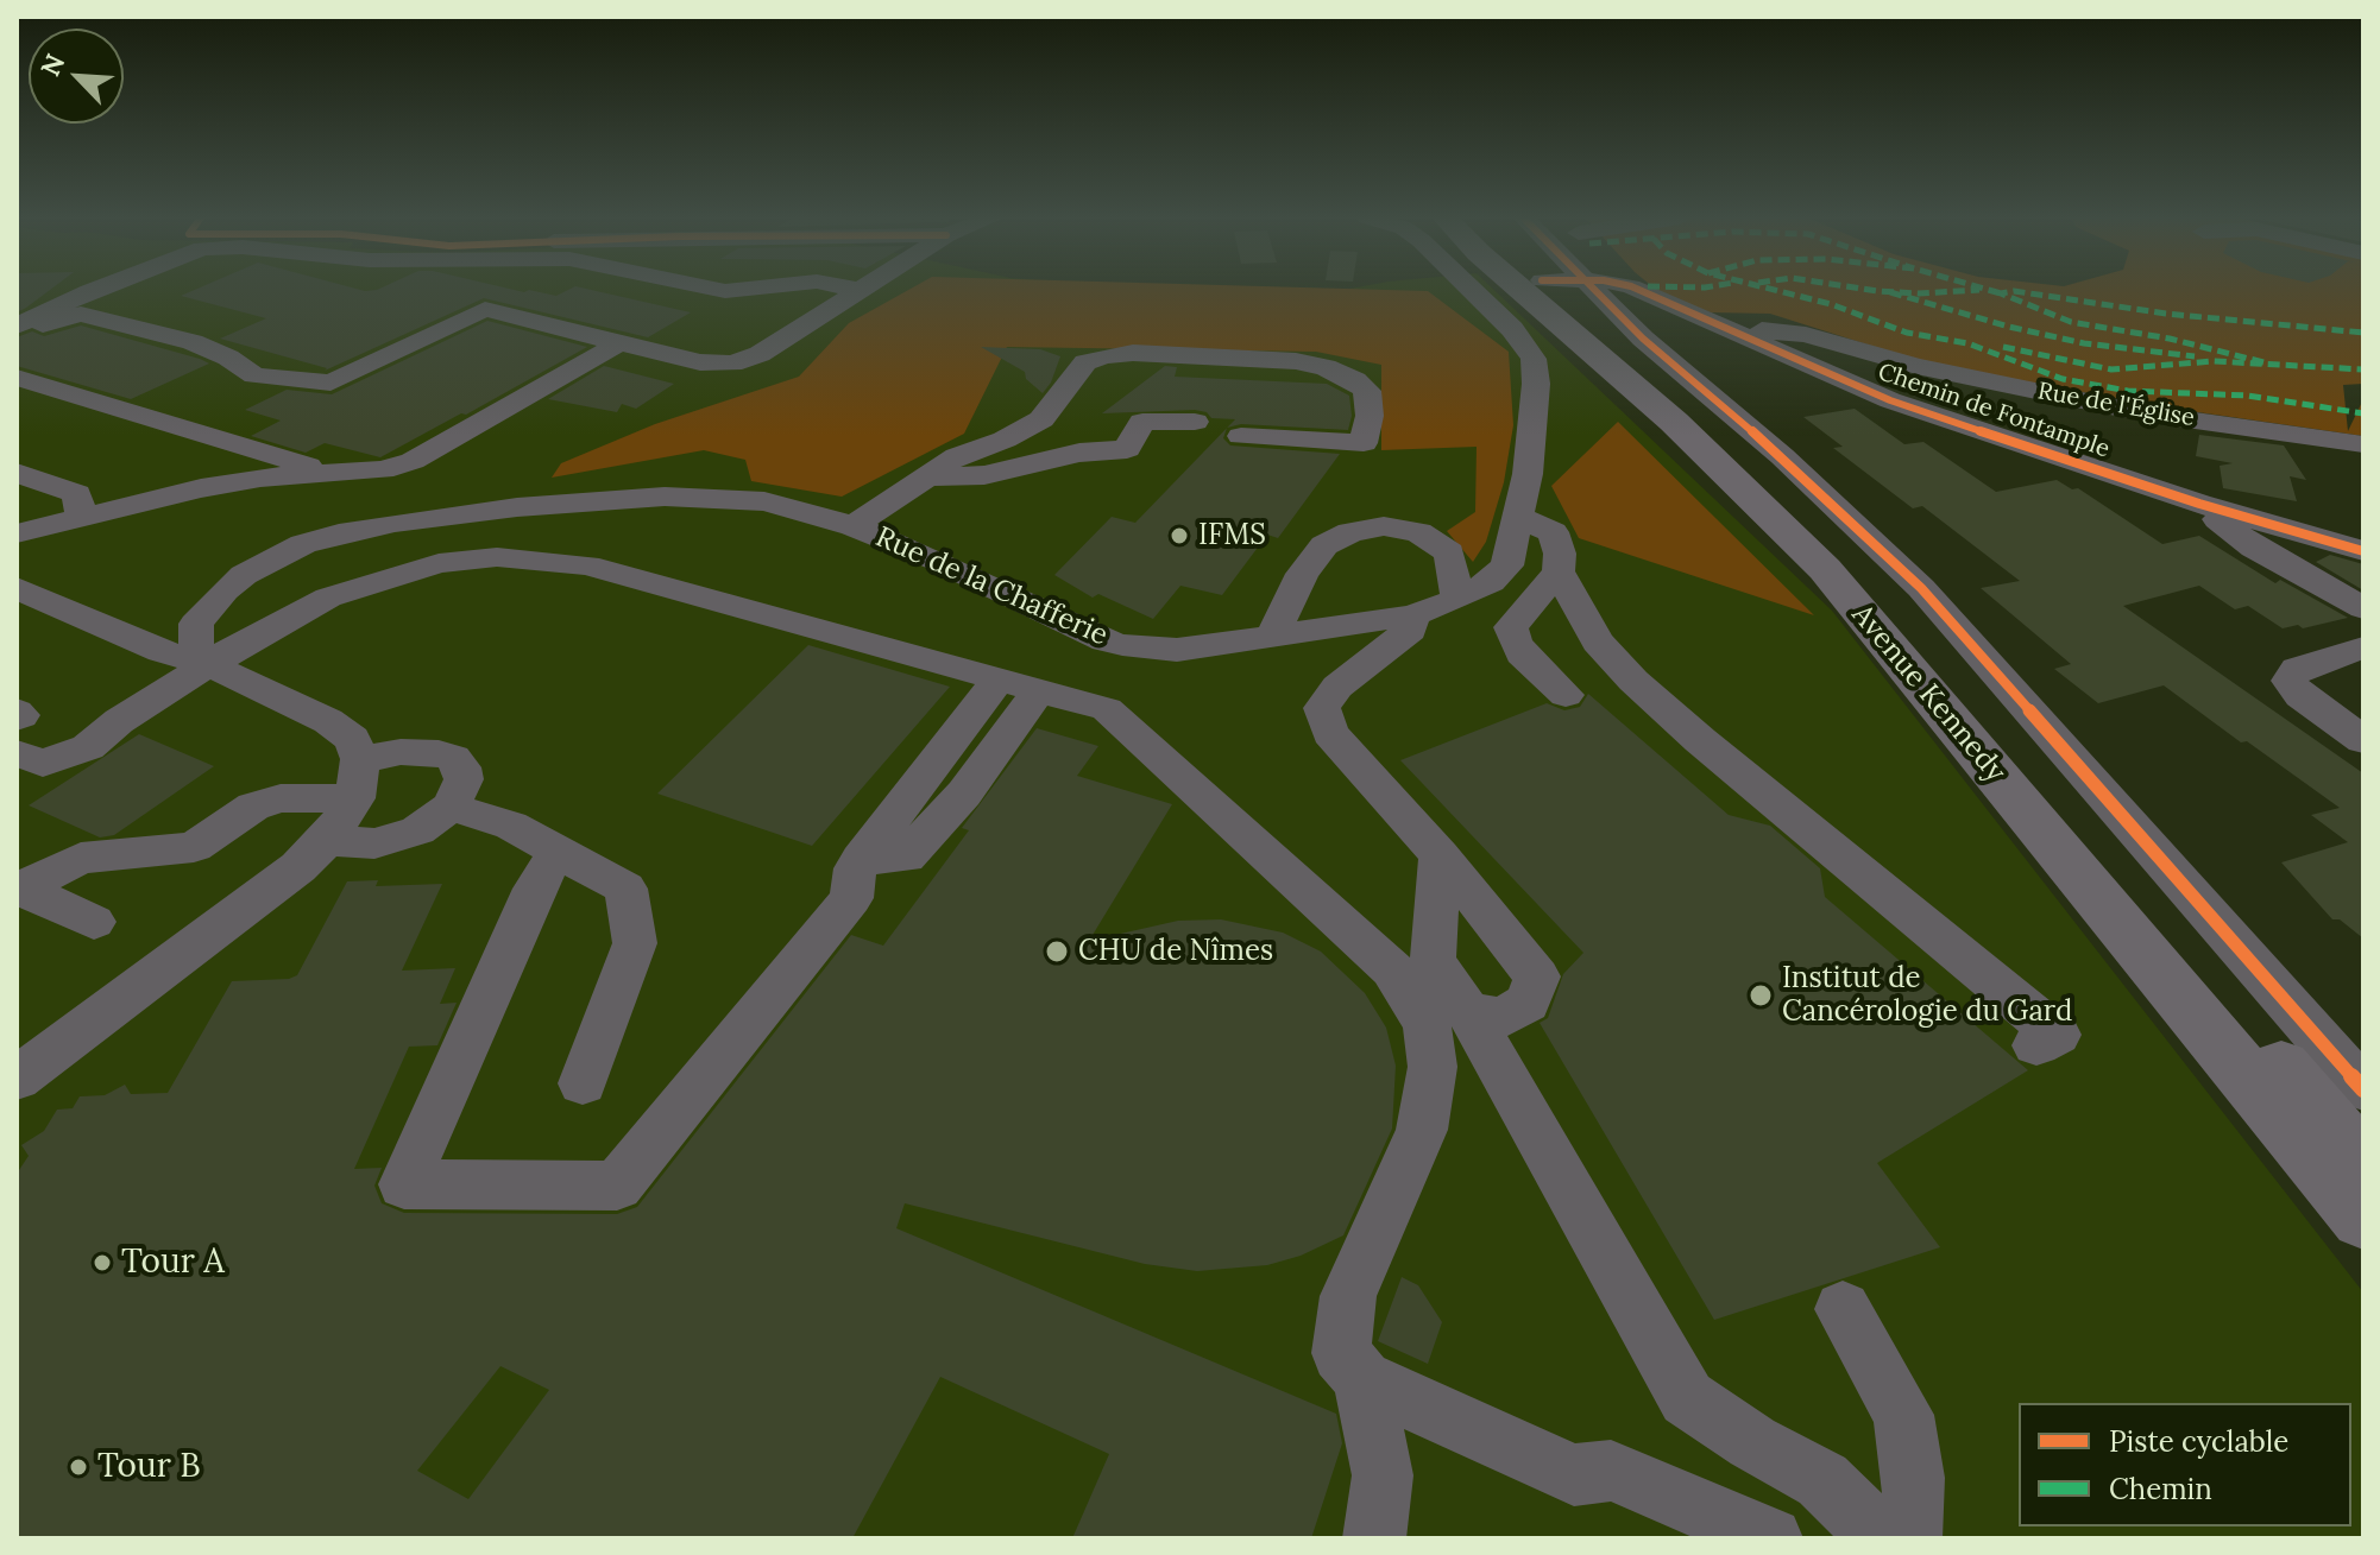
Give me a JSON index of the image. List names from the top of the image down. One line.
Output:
{"streets":{"main road":["Avenue Kennedy"],"street":["Rue de l'Église","Chemin de Fontample","Rue de la Chafferie"]},"crossings":[["Rue de l'Église","Chemin de Fontample"]],"places":["IFMS","CHU de Nîmes","Institut de Cancérologie du Gard","Tour A","Tour B"],"legend":["Piste cyclable","Chemin"],"north":"top left"}
